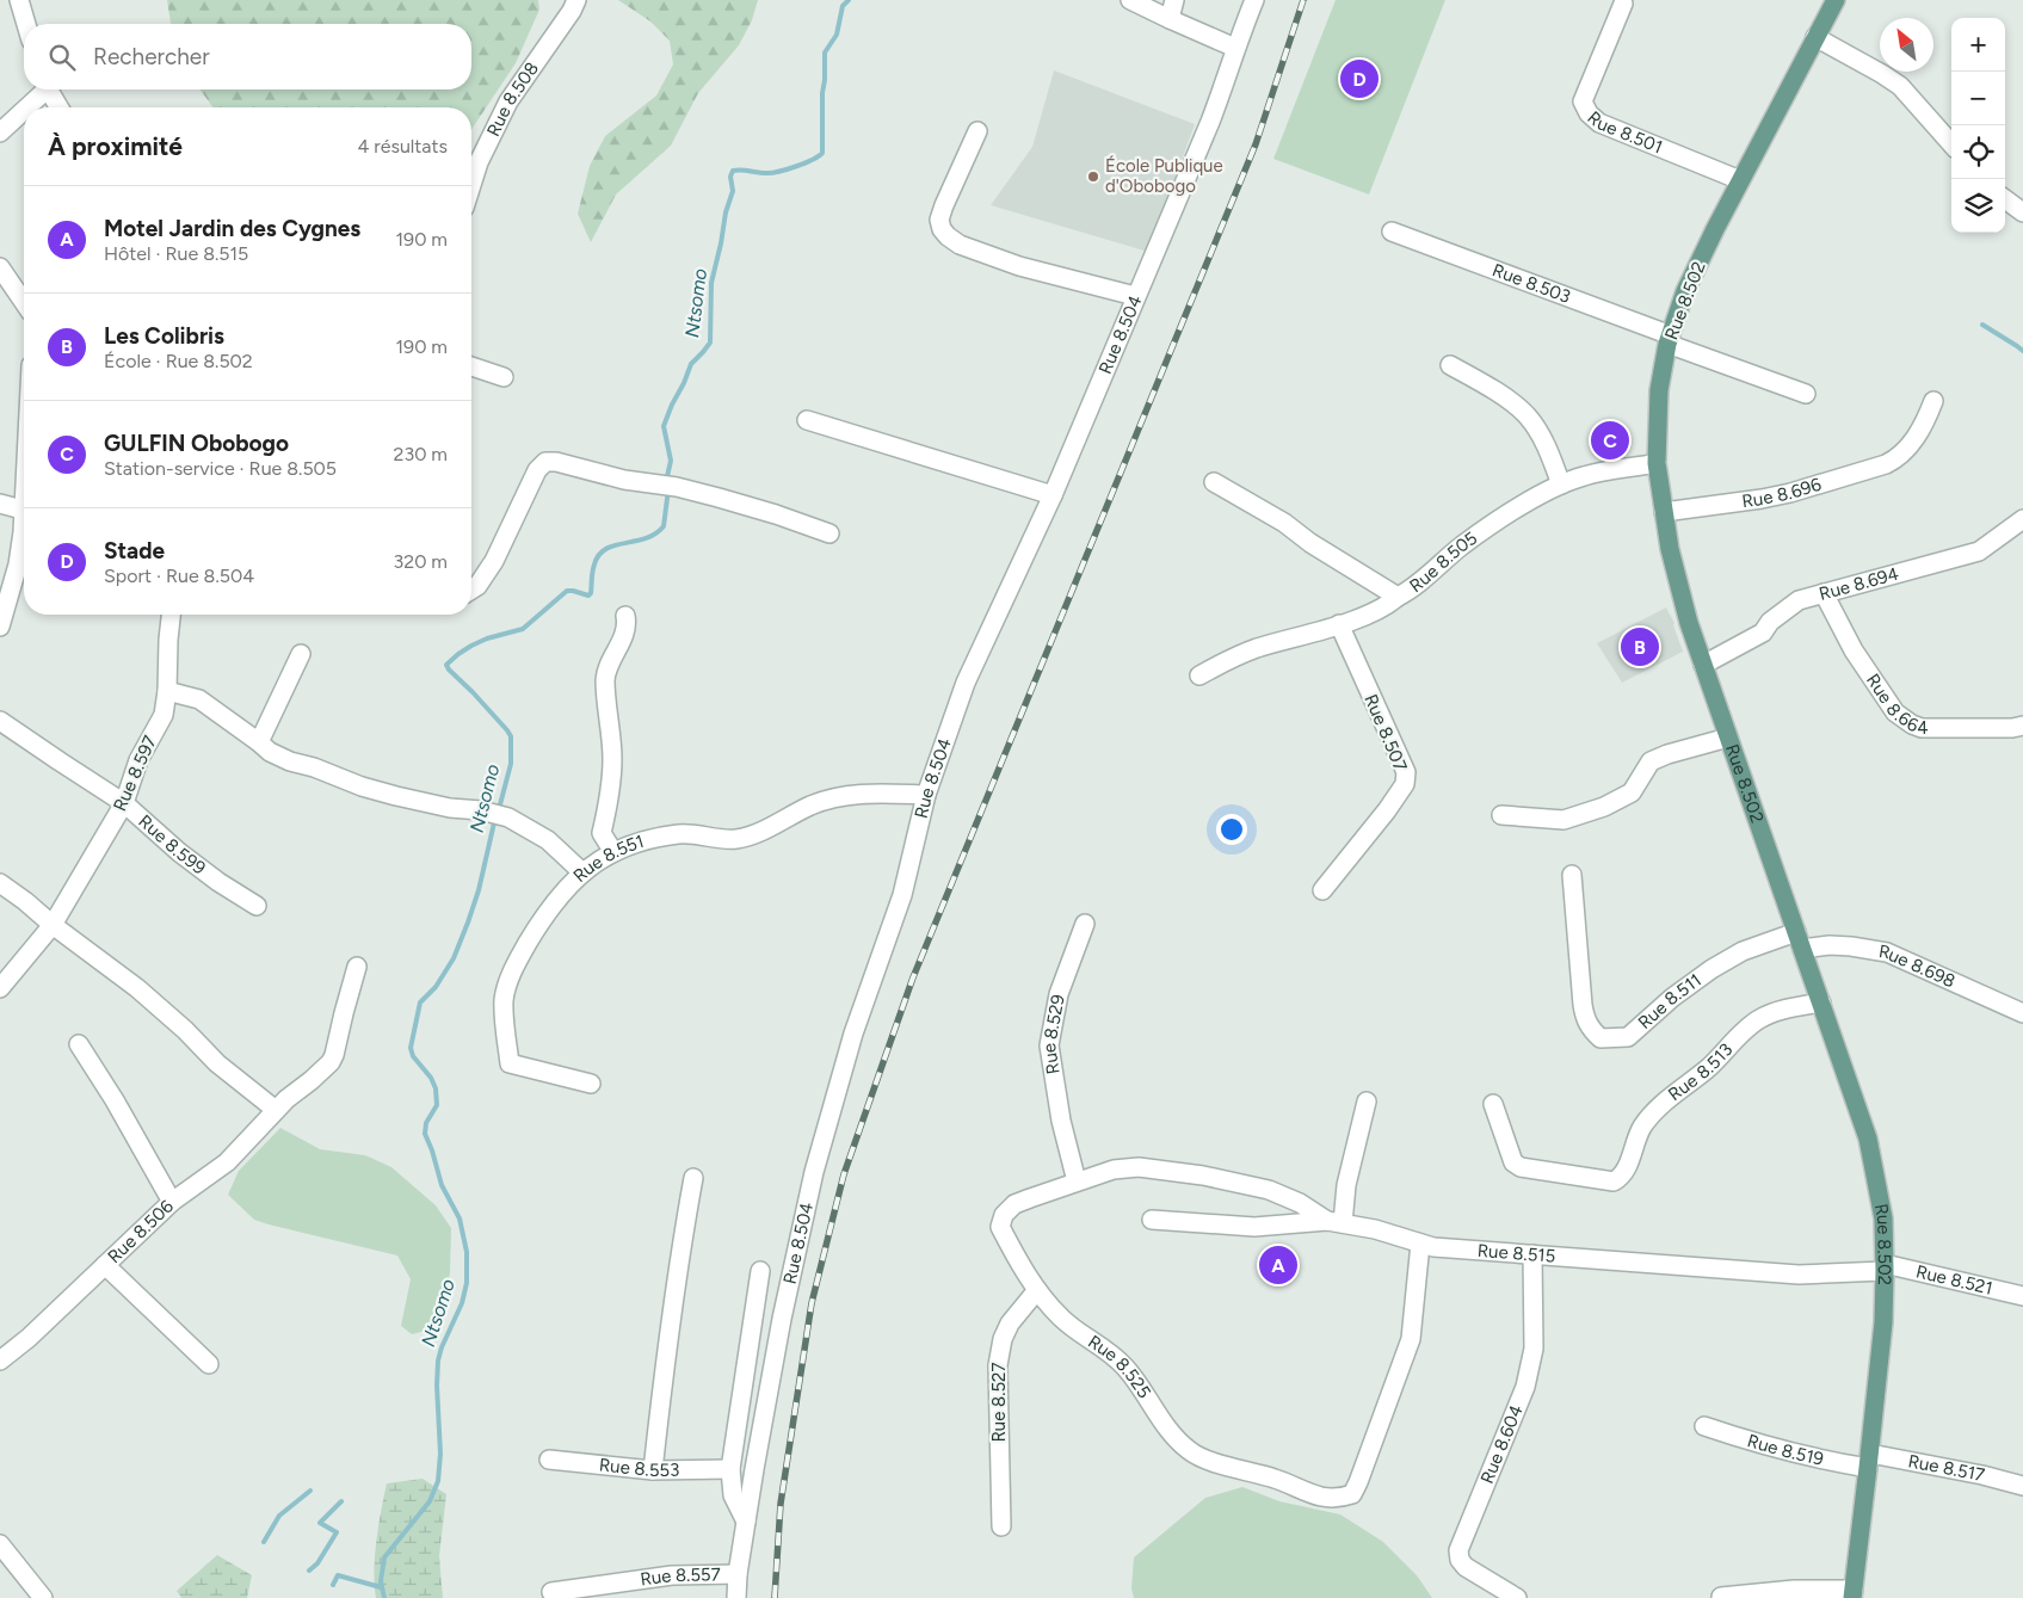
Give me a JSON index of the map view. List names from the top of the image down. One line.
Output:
{"streets":{"main road":["Rue 8.502"],"street":["Rue 8.508","Rue 8.501","Rue 8.503","Rue 8.504","Rue 8.696","Rue 8.505","Rue 8.694","Rue 8.664","Rue 8.507","Rue 8.597","Rue 8.599","Rue 8.551","Rue 8.698","Rue 8.511","Rue 8.529","Rue 8.513","Rue 8.506","Rue 8.515","Rue 8.521","Rue 8.525","Rue 8.527","Rue 8.604","Rue 8.519","Rue 8.553","Rue 8.517","Rue 8.557"]},"crossings":[["Rue 8.501","Rue 8.502"],["Rue 8.503","Rue 8.502"],["Rue 8.502","Rue 8.696"],["Rue 8.502","Rue 8.505"],["Rue 8.502","Rue 8.694"],["Rue 8.502","Rue 8.698"],["Rue 8.502","Rue 8.511"],["Rue 8.502","Rue 8.513"],["Rue 8.502","Rue 8.515"],["Rue 8.502","Rue 8.521"],["Rue 8.502","Rue 8.519"],["Rue 8.502","Rue 8.517"],["Rue 8.504","Rue 8.551"],["Rue 8.504","Rue 8.557"],["Rue 8.694","Rue 8.664"],["Rue 8.597","Rue 8.599"],["Rue 8.698","Rue 8.511"],["Rue 8.529","Rue 8.525"],["Rue 8.515","Rue 8.521"],["Rue 8.515","Rue 8.525"],["Rue 8.515","Rue 8.604"],["Rue 8.525","Rue 8.527"],["Rue 8.519","Rue 8.517"]],"water":["Ntsomo"],"places":["École Publique d'Obobogo"],"north":"top left","page":{"map_buttons":["+","−"],"search":"Rechercher","pins":["D","C","B","A"],"heading":["À proximité","4 résultats"],"list":[{"mark":"A","name":"Motel Jardin des Cygnes","note":"Hôtel · Rue 8.515","value":"190 m"},{"mark":"B","name":"Les Colibris","note":"École · Rue 8.502","value":"190 m"},{"mark":"C","name":"GULFIN Obobogo","note":"Station-service · Rue 8.505","value":"230 m"},{"mark":"D","name":"Stade","note":"Sport · Rue 8.504","value":"320 m"}]}}
